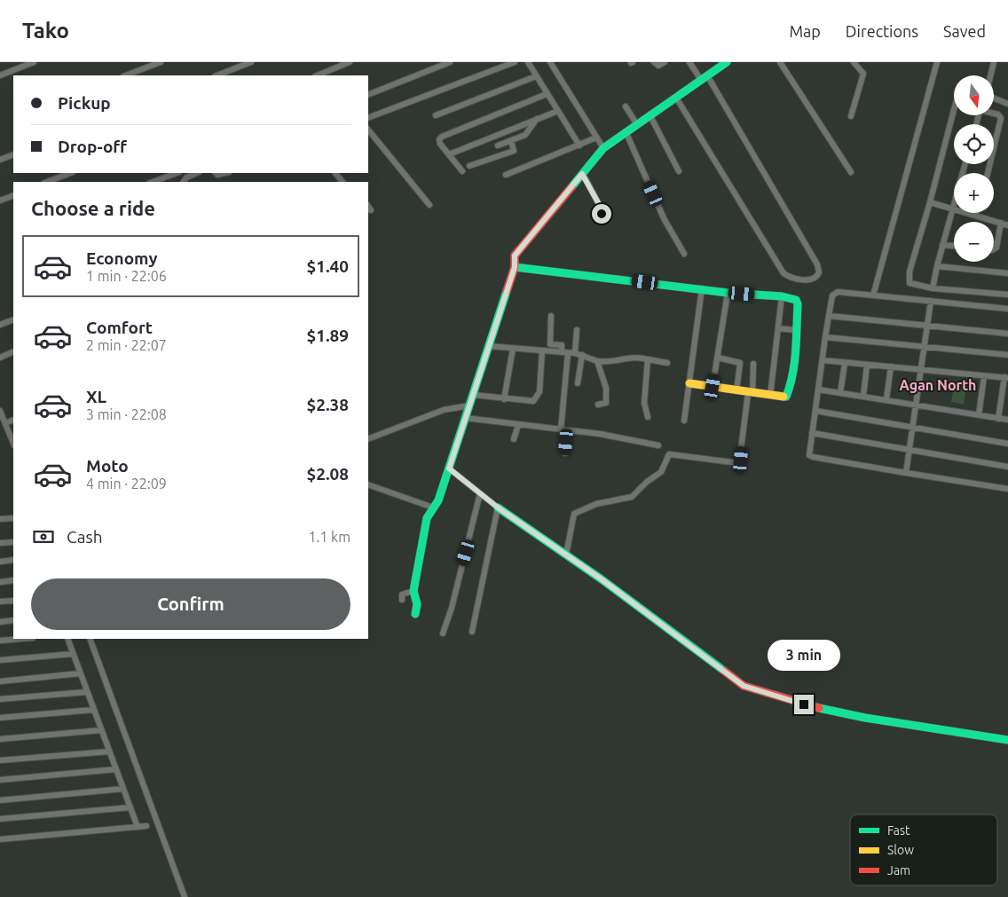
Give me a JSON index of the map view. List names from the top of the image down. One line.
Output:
{"districts":["Agan North"],"legend":["Fast","Slow","Jam"],"north":"bottom","page":{"header":"Tako","nav":["Map","Directions","Saved"],"map_buttons":["+","−"],"banner":["Pickup","Drop-off"],"heading":"Choose a ride","list":[{"name":"Economy","note":"1 min · 22:06","value":"$1.40"},{"name":"Comfort","note":"2 min · 22:07","value":"$1.89"},{"name":"XL","note":"3 min · 22:08","value":"$2.38"},{"name":"Moto","note":"4 min · 22:09","value":"$2.08"}],"pay":["Cash","1.1 km"],"buttons":"Confirm","bubble":"3 min"}}
